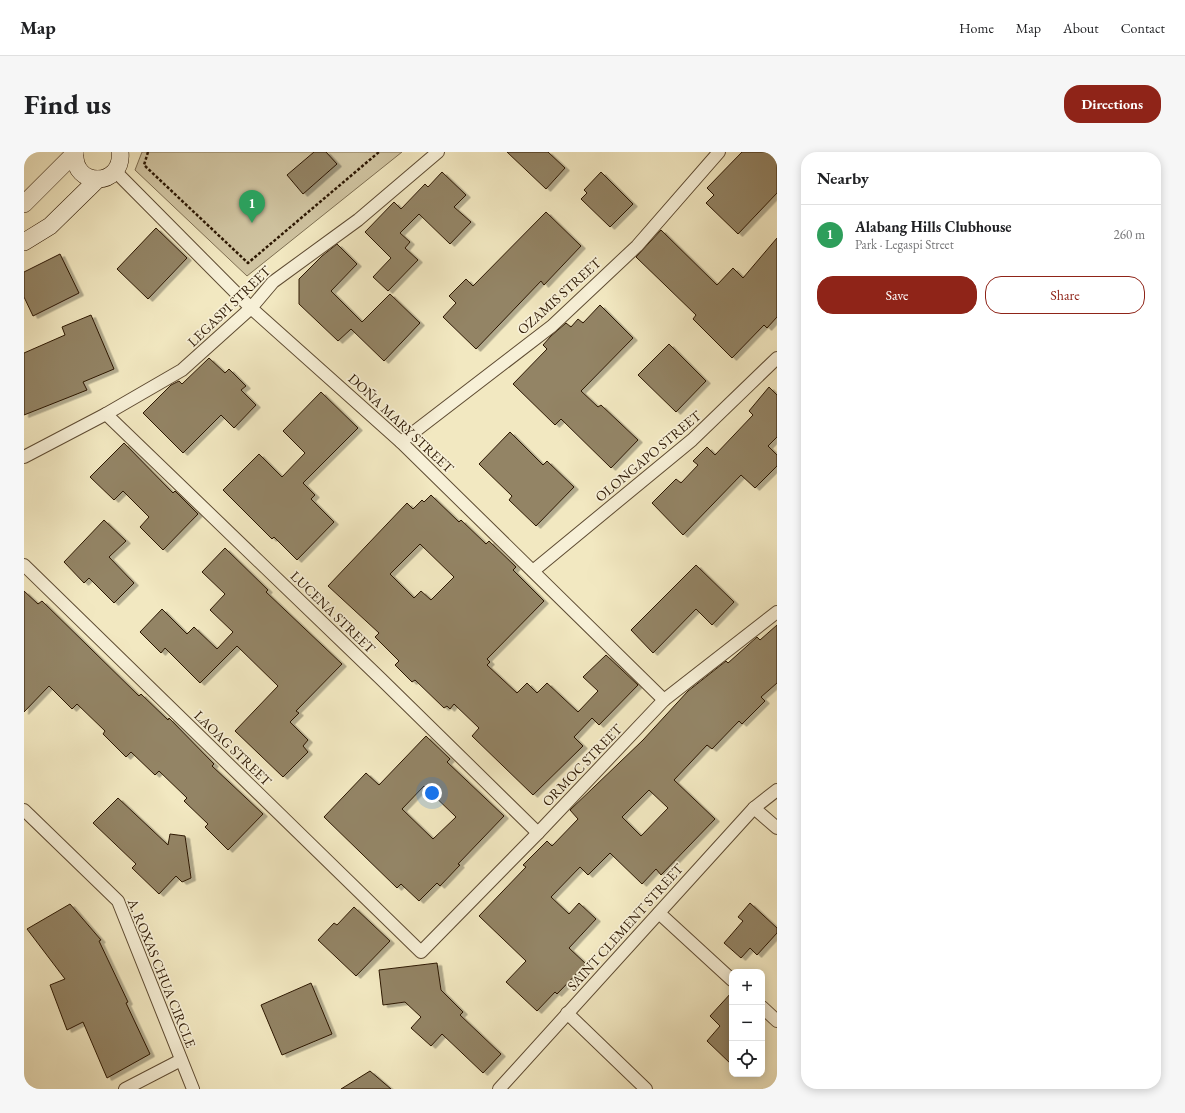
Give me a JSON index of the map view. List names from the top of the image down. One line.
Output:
{"streets":{"street":["OZAMIS STREET","LEGASPI STREET","DOÑA MARY STREET","OLONGAPO STREET","LUCENA STREET","LAOAG STREET","ORMOC STREET","SAINT CLEMENT STREET","A. ROXAS CHUA CIRCLE"]},"crossings":[["OZAMIS STREET","DOÑA MARY STREET"],["LEGASPI STREET","DOÑA MARY STREET"],["LEGASPI STREET","LUCENA STREET"],["DOÑA MARY STREET","OLONGAPO STREET"],["DOÑA MARY STREET","ORMOC STREET"],["LUCENA STREET","ORMOC STREET"],["LAOAG STREET","ORMOC STREET"]],"page":{"header":"Map","nav":["Home","Map","About","Contact"],"buttons":["Directions",["Save","Share"]],"title":"Find us","heading":"Nearby","pins":"1","list":[{"mark":"1","name":"Alabang Hills Clubhouse","note":"Park · Legaspi Street","value":"260 m"}],"map_buttons":["+","−"]}}
